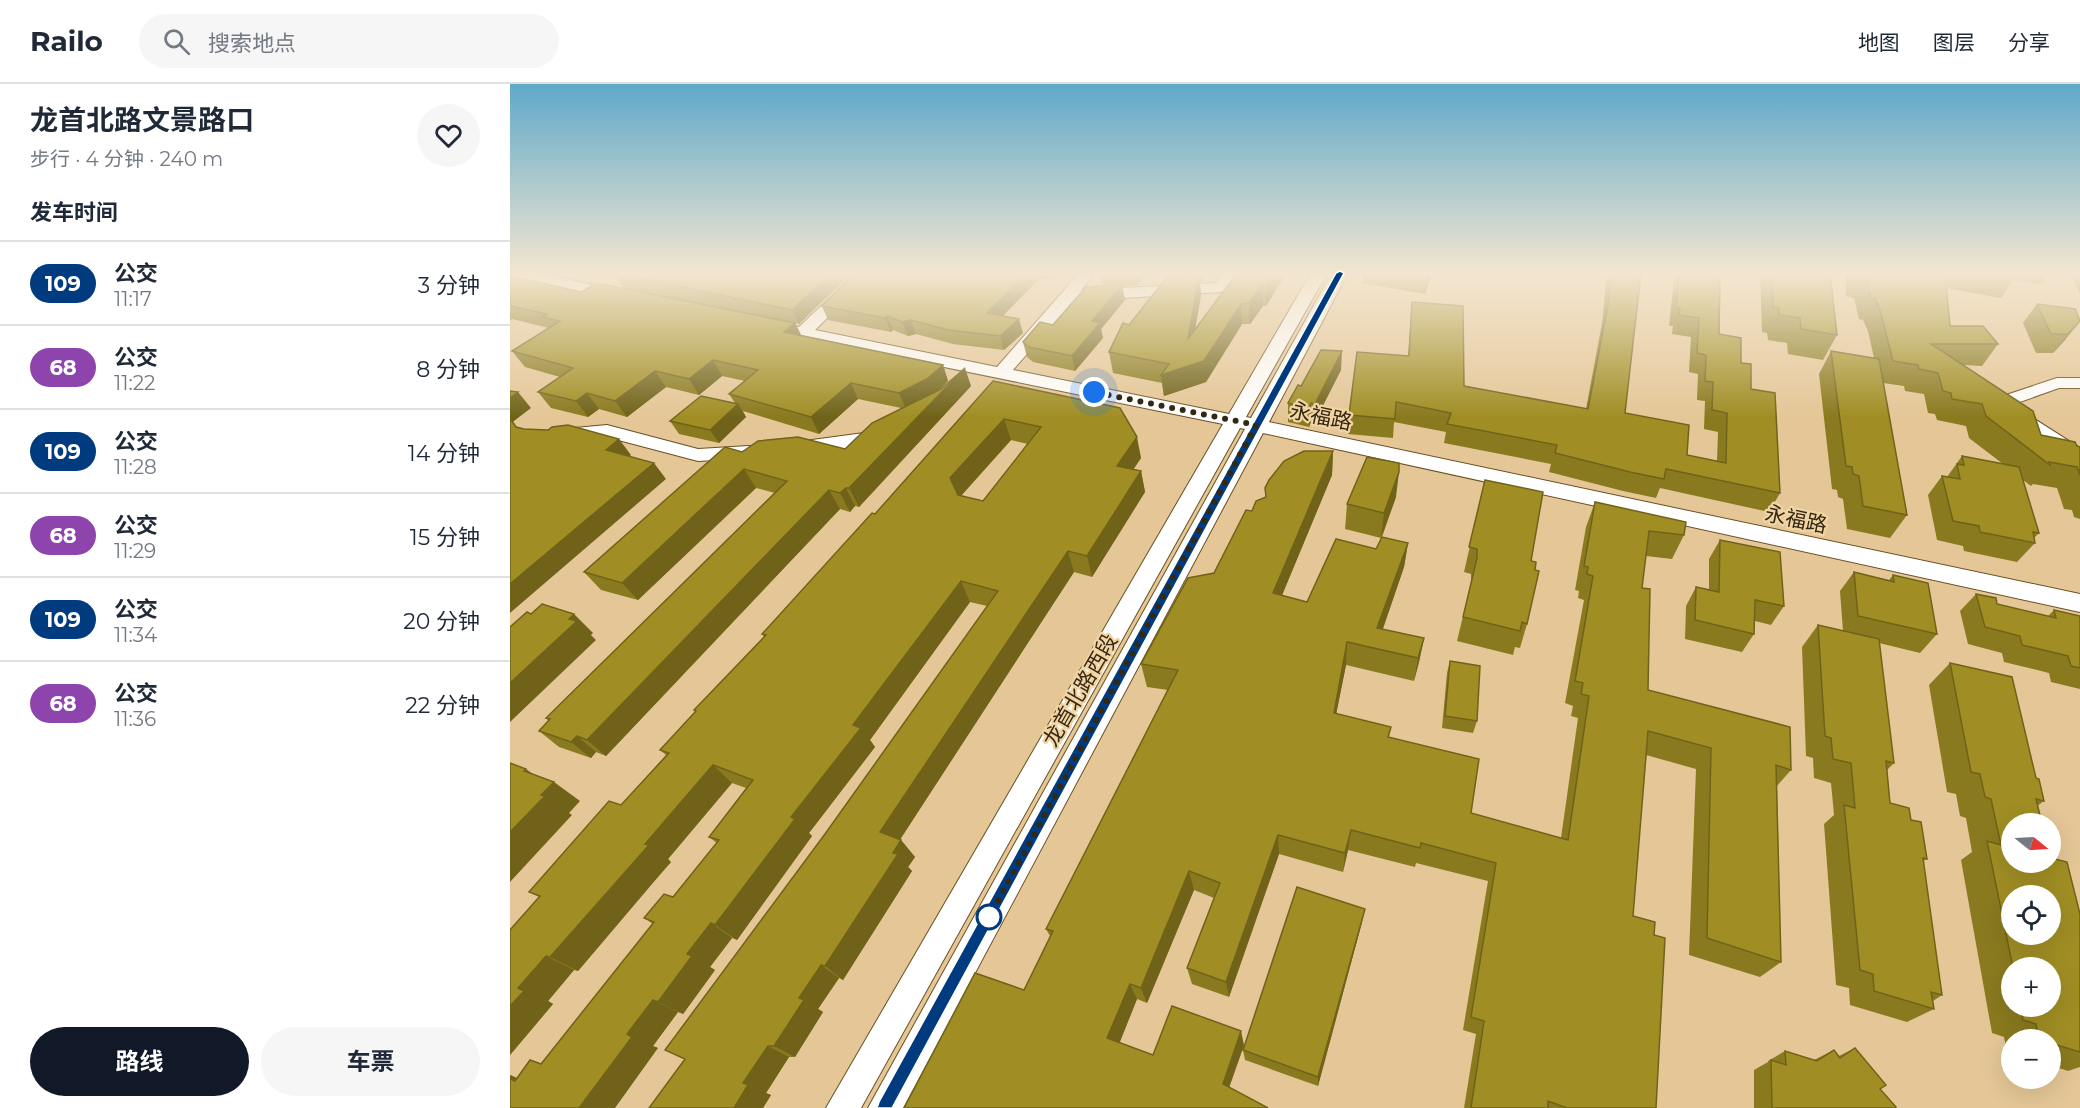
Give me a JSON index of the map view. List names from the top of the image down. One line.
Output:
{"streets":{"street":["永福路","龙首北路西段"]},"crossings":[["永福路","龙首北路西段"]],"lines":["bus line 109"],"north":"right","page":{"header":"Railo","search":"搜索地点","nav":["地图","图层","分享"],"heading":[["龙首北路文景路口","步行 · 4 分钟 · 240 m"],"发车时间"],"list":[{"mark":"109","name":"公交","note":"11:17","value":"3 分钟"},{"mark":"68","name":"公交","note":"11:22","value":"8 分钟"},{"mark":"109","name":"公交","note":"11:28","value":"14 分钟"},{"mark":"68","name":"公交","note":"11:29","value":"15 分钟"},{"mark":"109","name":"公交","note":"11:34","value":"20 分钟"},{"mark":"68","name":"公交","note":"11:36","value":"22 分钟"}],"map_buttons":["+","−"],"buttons":["路线","车票"]}}
